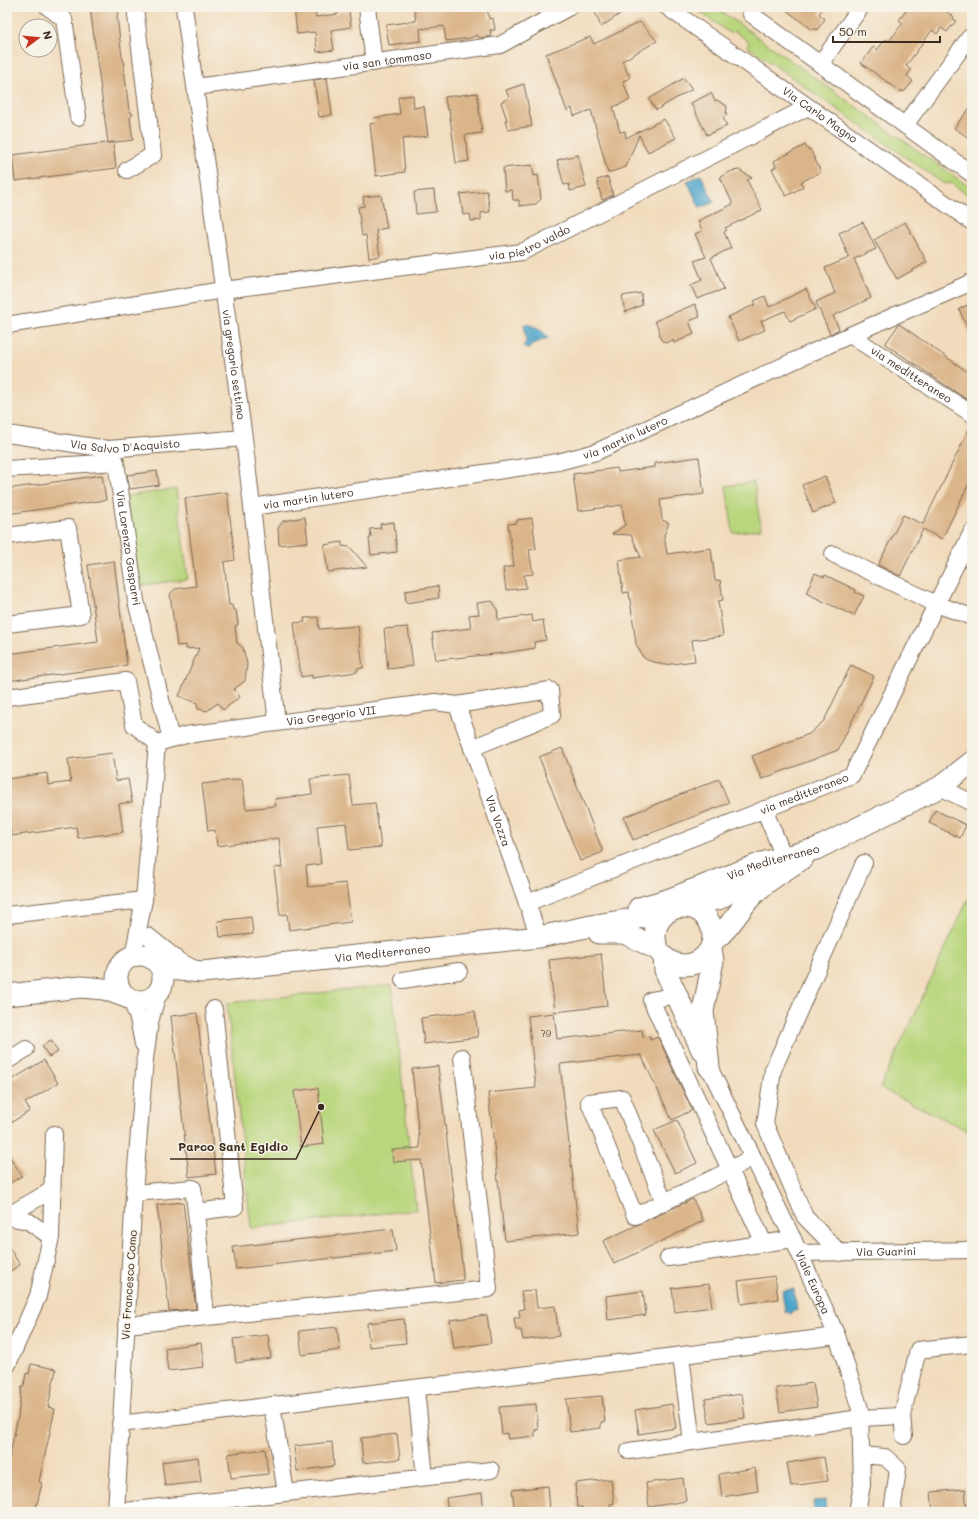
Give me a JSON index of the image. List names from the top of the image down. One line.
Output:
{"streets":{"main road":["Via Mediterraneo"],"street":["via san tommaso","Via Carlo Magno","via pietro valdo","via gregorio settimo","via meditteraneo","via martin lutero","Via Salvo D'Acquisto","Via Lorenzo Gasparri","Via Gregorio VII","Via Vozza","Via Guarini","Viale Europa","Via Francesco Como"]},"crossings":[["via san tommaso","via gregorio settimo"],["Via Carlo Magno","via pietro valdo"],["via pietro valdo","via gregorio settimo"],["via gregorio settimo","via martin lutero"],["via gregorio settimo","Via Salvo D'Acquisto"],["via gregorio settimo","Via Gregorio VII"],["via meditteraneo","via martin lutero"],["via meditteraneo","Via Vozza"],["Via Lorenzo Gasparri","Via Gregorio VII"],["Via Gregorio VII","Via Vozza"],["Via Vozza","Via Mediterraneo"],["Via Mediterraneo","Via Francesco Como"],["Via Guarini","Viale Europa"]],"places":["Parco Sant Egidio"],"house_numbers":["79"],"scale_bar":"50 m","north":"right"}
